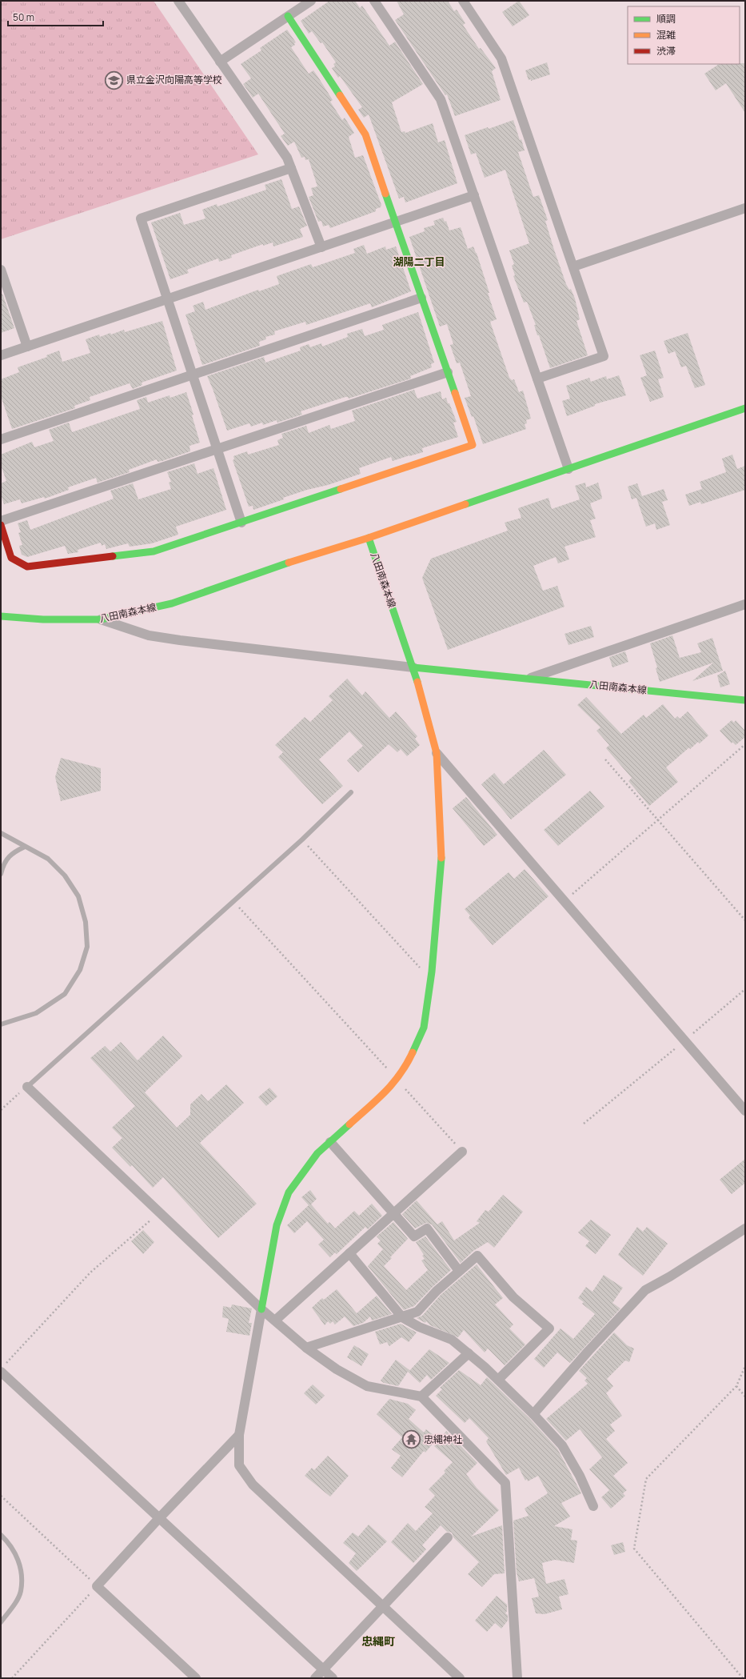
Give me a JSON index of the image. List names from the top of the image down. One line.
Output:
{"streets":{"street":["八田南森本線"]},"districts":["湖陽二丁目","忠縄町"],"places":{"school or university":["県立金沢向陽高等学校"],"temple":["忠縄神社"]},"legend":["順調","混雑","渋滞"],"scale_bar":"50 m"}
